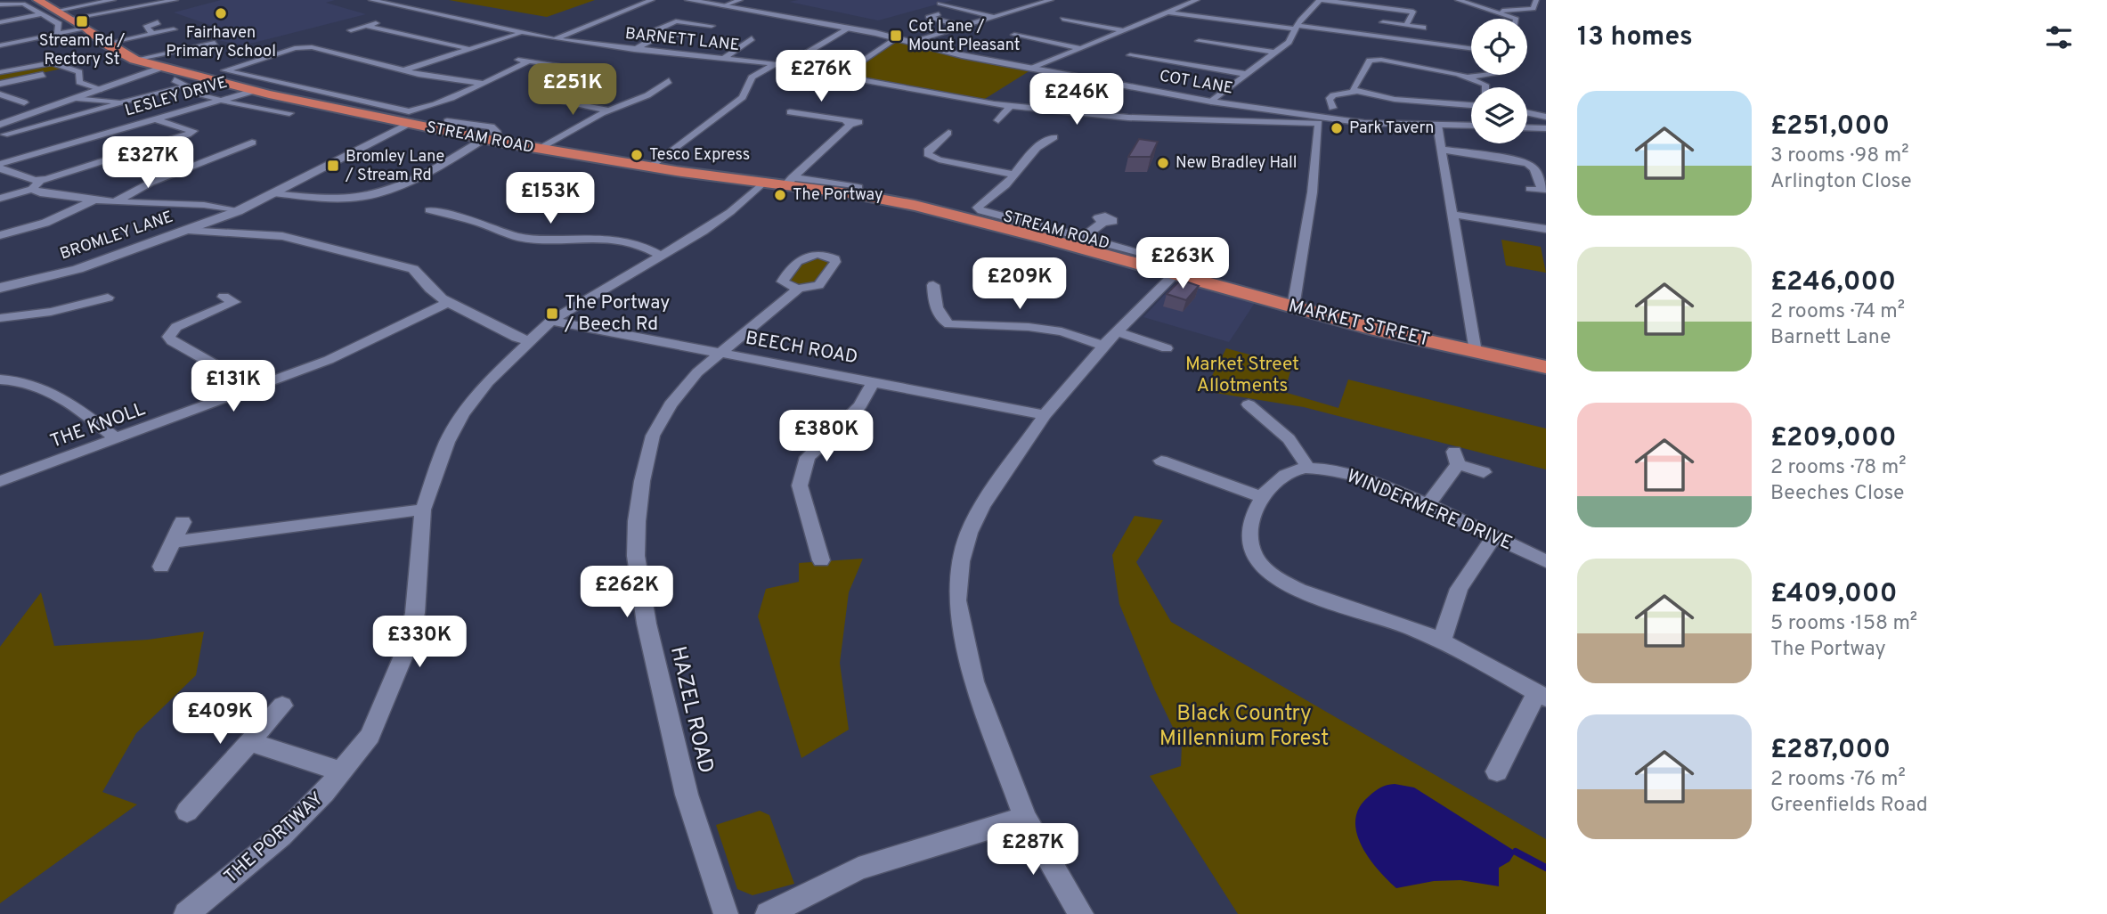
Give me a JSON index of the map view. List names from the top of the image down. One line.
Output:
{"streets":{"highway":["STREAM ROAD","MARKET STREET"],"street":["BARNETT LANE","COT LANE","LESLEY DRIVE","BROMLEY LANE","BEECH ROAD","THE KNOLL","WINDERMERE DRIVE","HAZEL ROAD","THE PORTWAY"]},"crossings":[["BARNETT LANE","COT LANE"],["LESLEY DRIVE","STREAM ROAD"],["STREAM ROAD","BROMLEY LANE"],["STREAM ROAD","MARKET STREET"],["STREAM ROAD","THE PORTWAY"],["BEECH ROAD","HAZEL ROAD"],["BEECH ROAD","THE PORTWAY"]],"parks":["Market Street Allotments","Black Country Millennium Forest"],"places":{"other":["Fairhaven Primary School","Park Tavern","Tesco Express","New Bradley Hall","The Portway"],"transit":["Stream Rd / Rectory St","Cot Lane / Mount Pleasant","Bromley Lane / Stream Rd","The Portway / Beech Rd"]},"page":{"heading":"13 homes","price":["£276K","£251K","£246K","£327K","£153K","£263K","£209K","£131K","£380K","£262K","£330K","£409K","£287K"],"list":[{"name":"£251,000","note":"3 rooms · 98 m² · Arlington Close"},{"name":"£246,000","note":"2 rooms · 74 m² · Barnett Lane"},{"name":"£209,000","note":"2 rooms · 78 m² · Beeches Close"},{"name":"£409,000","note":"5 rooms · 158 m² · The Portway"},{"name":"£287,000","note":"2 rooms · 76 m² · Greenfields Road"}]}}
